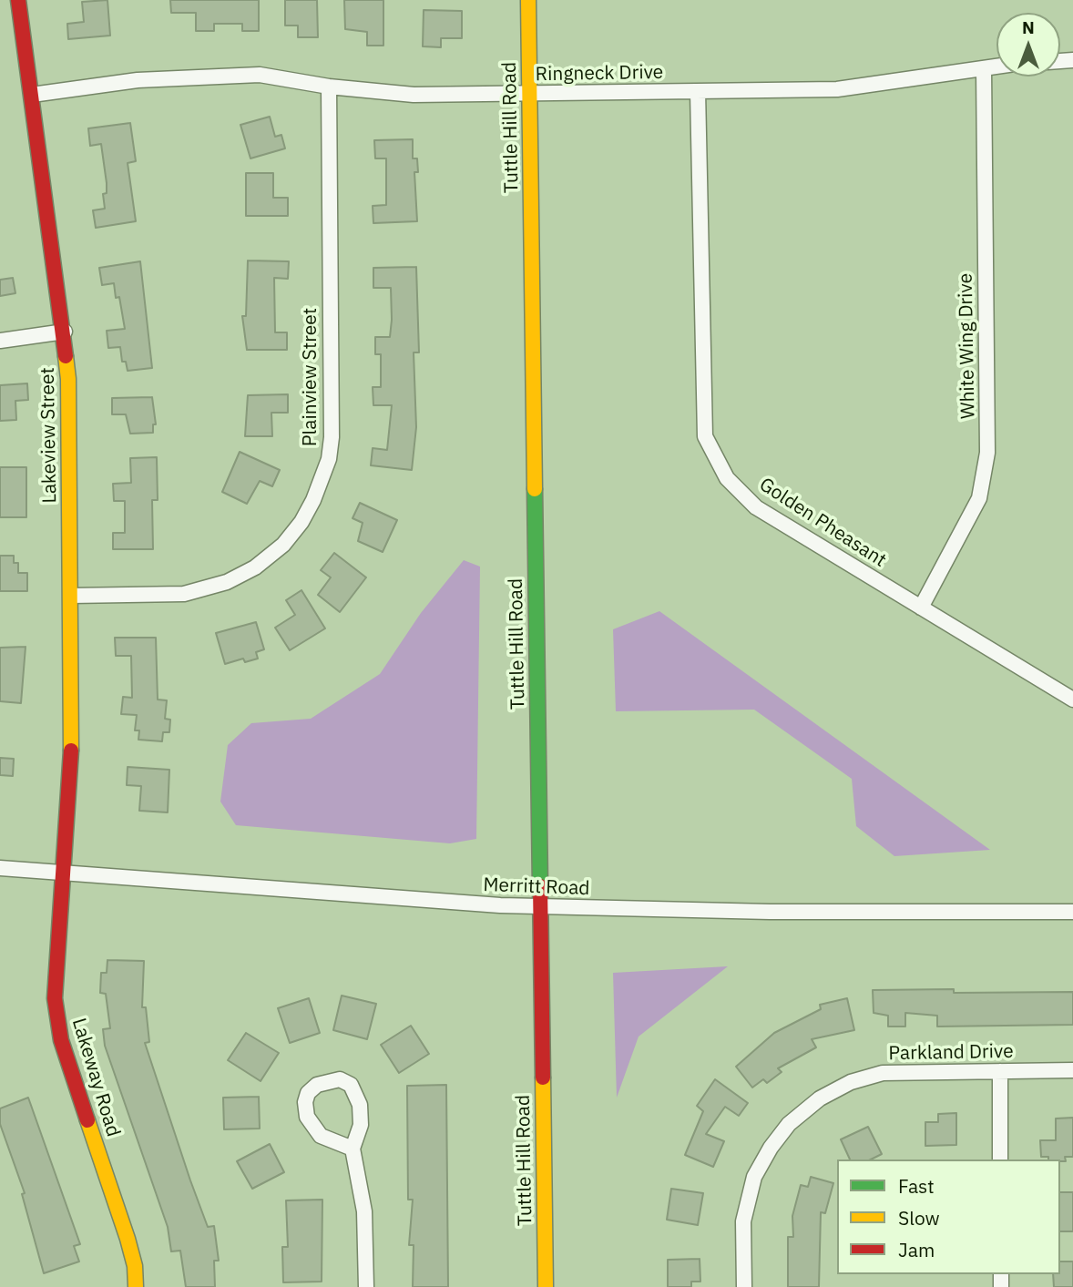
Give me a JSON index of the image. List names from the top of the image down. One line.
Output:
{"streets":{"street":["Ringneck Drive","Tuttle Hill Road","White Wing Drive","Plainview Street","Lakeview Street","Golden Pheasant","Merritt Road","Parkland Drive","Lakeway Road"]},"crossings":[["Ringneck Drive","Tuttle Hill Road"],["Ringneck Drive","White Wing Drive"],["Ringneck Drive","Plainview Street"],["Ringneck Drive","Lakeview Street"],["Ringneck Drive","Golden Pheasant"],["Tuttle Hill Road","Merritt Road"],["White Wing Drive","Golden Pheasant"],["Plainview Street","Lakeview Street"],["Lakeview Street","Merritt Road"],["Lakeview Street","Lakeway Road"],["Merritt Road","Lakeway Road"]],"legend":["Fast","Slow","Jam"],"north":"top"}
